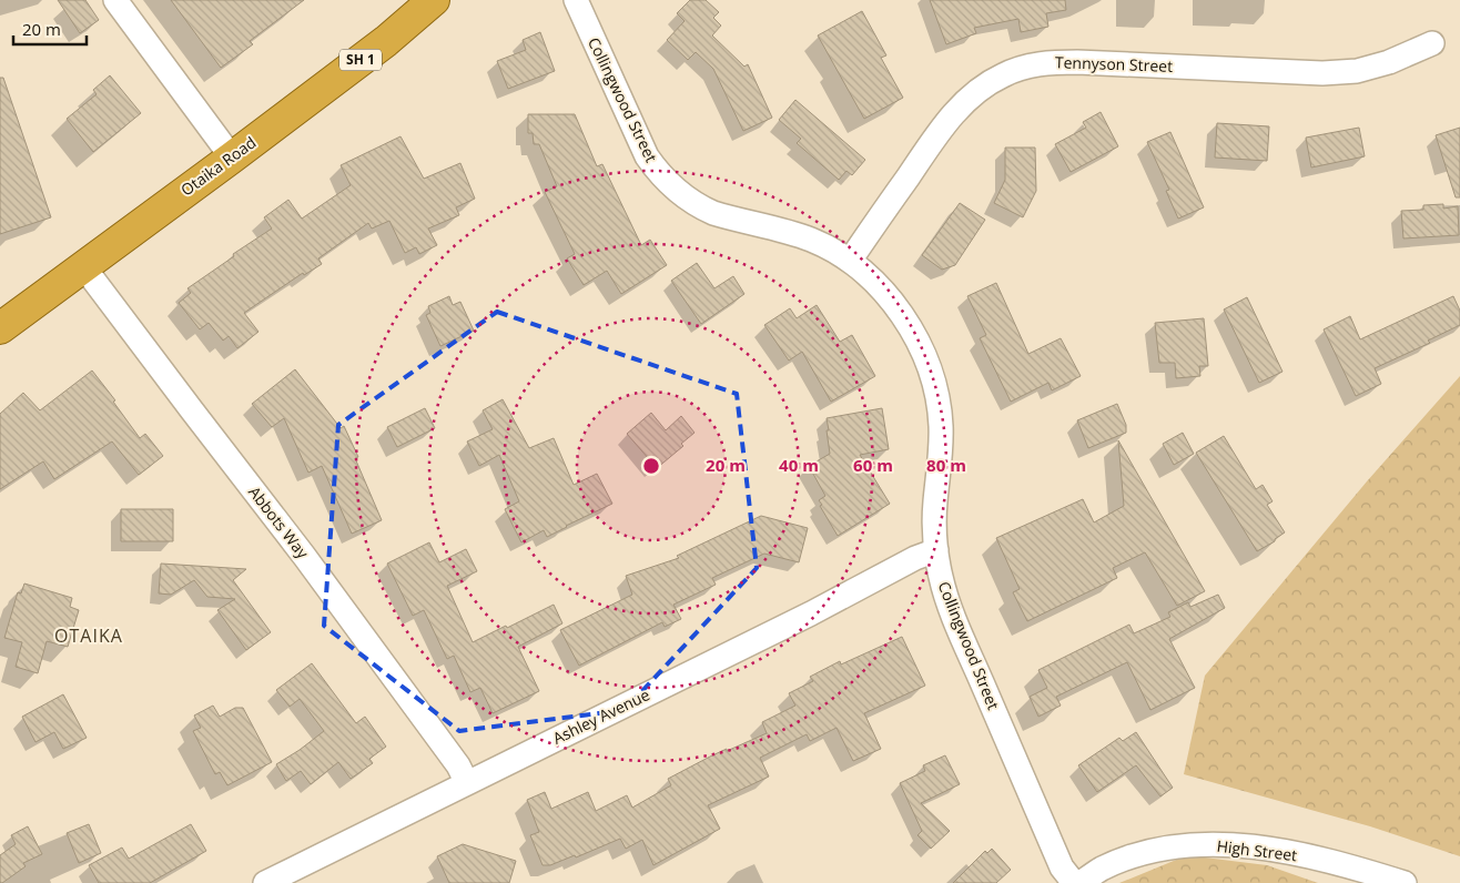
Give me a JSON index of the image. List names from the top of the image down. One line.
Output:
{"streets":{"highway":["SH 1","Otaika Road"],"street":["Tennyson Street","Collingwood Street","Abbots Way","Ashley Avenue","High Street"]},"crossings":[["Tennyson Street","Collingwood Street"],["Collingwood Street","Ashley Avenue"],["Otaika Road","Abbots Way"],["Abbots Way","Ashley Avenue"]],"districts":["OTAIKA"],"scale_bar":"20 m","rings":["20 m","40 m","60 m","80 m"]}
